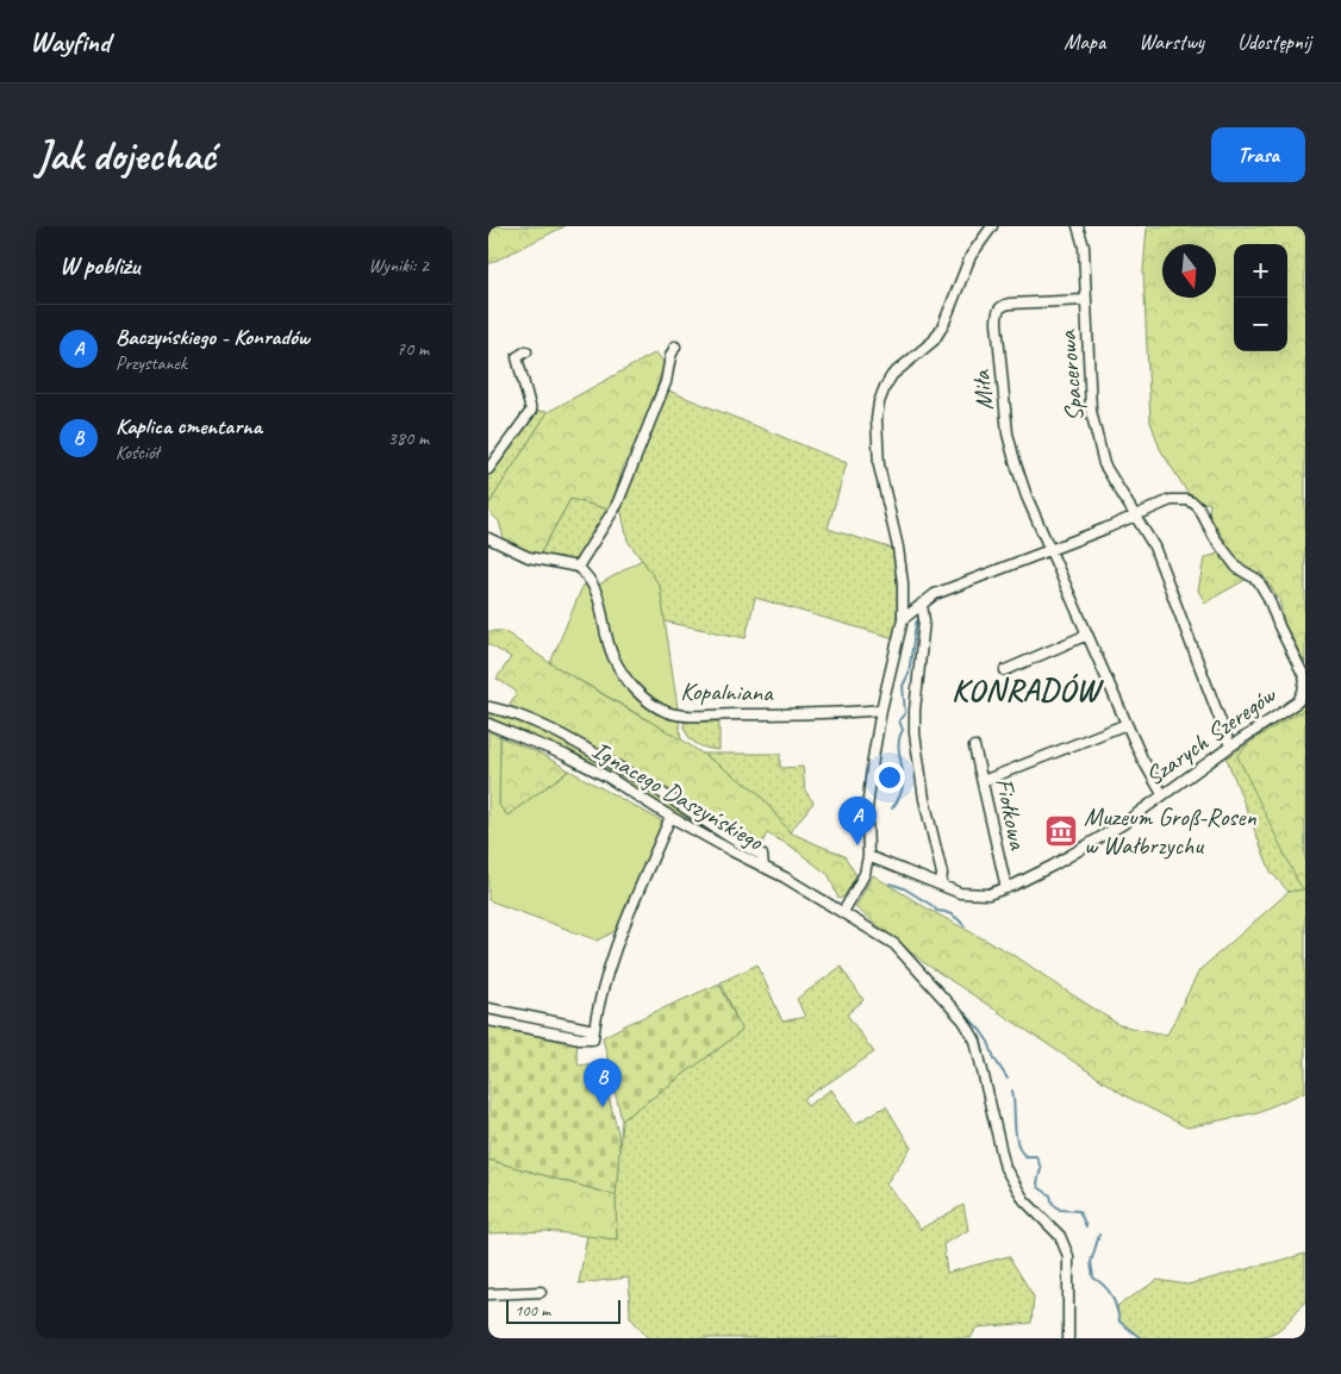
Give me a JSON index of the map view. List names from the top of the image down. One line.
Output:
{"streets":{"street":["Spacerowa","Miła","Kopalniana","Szarych Szeregów","Ignacego Daszyńskiego","Fiołkowa"]},"crossings":[["Spacerowa","Miła"],["Spacerowa","Szarych Szeregów"],["Miła","Szarych Szeregów"],["Szarych Szeregów","Fiołkowa"]],"districts":["KONRADÓW"],"places":{"museum":["Muzeum Groß-Rosen w Wałbrzychu"]},"scale_bar":"100 m","north":"bottom","page":{"header":"Wayfind","nav":["Mapa","Warstwy","Udostępnij"],"buttons":"Trasa","title":"Jak dojechać","heading":["W pobliżu","Wyniki: 2"],"map_buttons":["+","−"],"list":[{"mark":"A","name":"Baczyńskiego - Konradów","note":"Przystanek","value":"70 m"},{"mark":"B","name":"Kaplica cmentarna","note":"Kościół","value":"380 m"}],"pins":["A","B"],"scale":"100 m"}}
